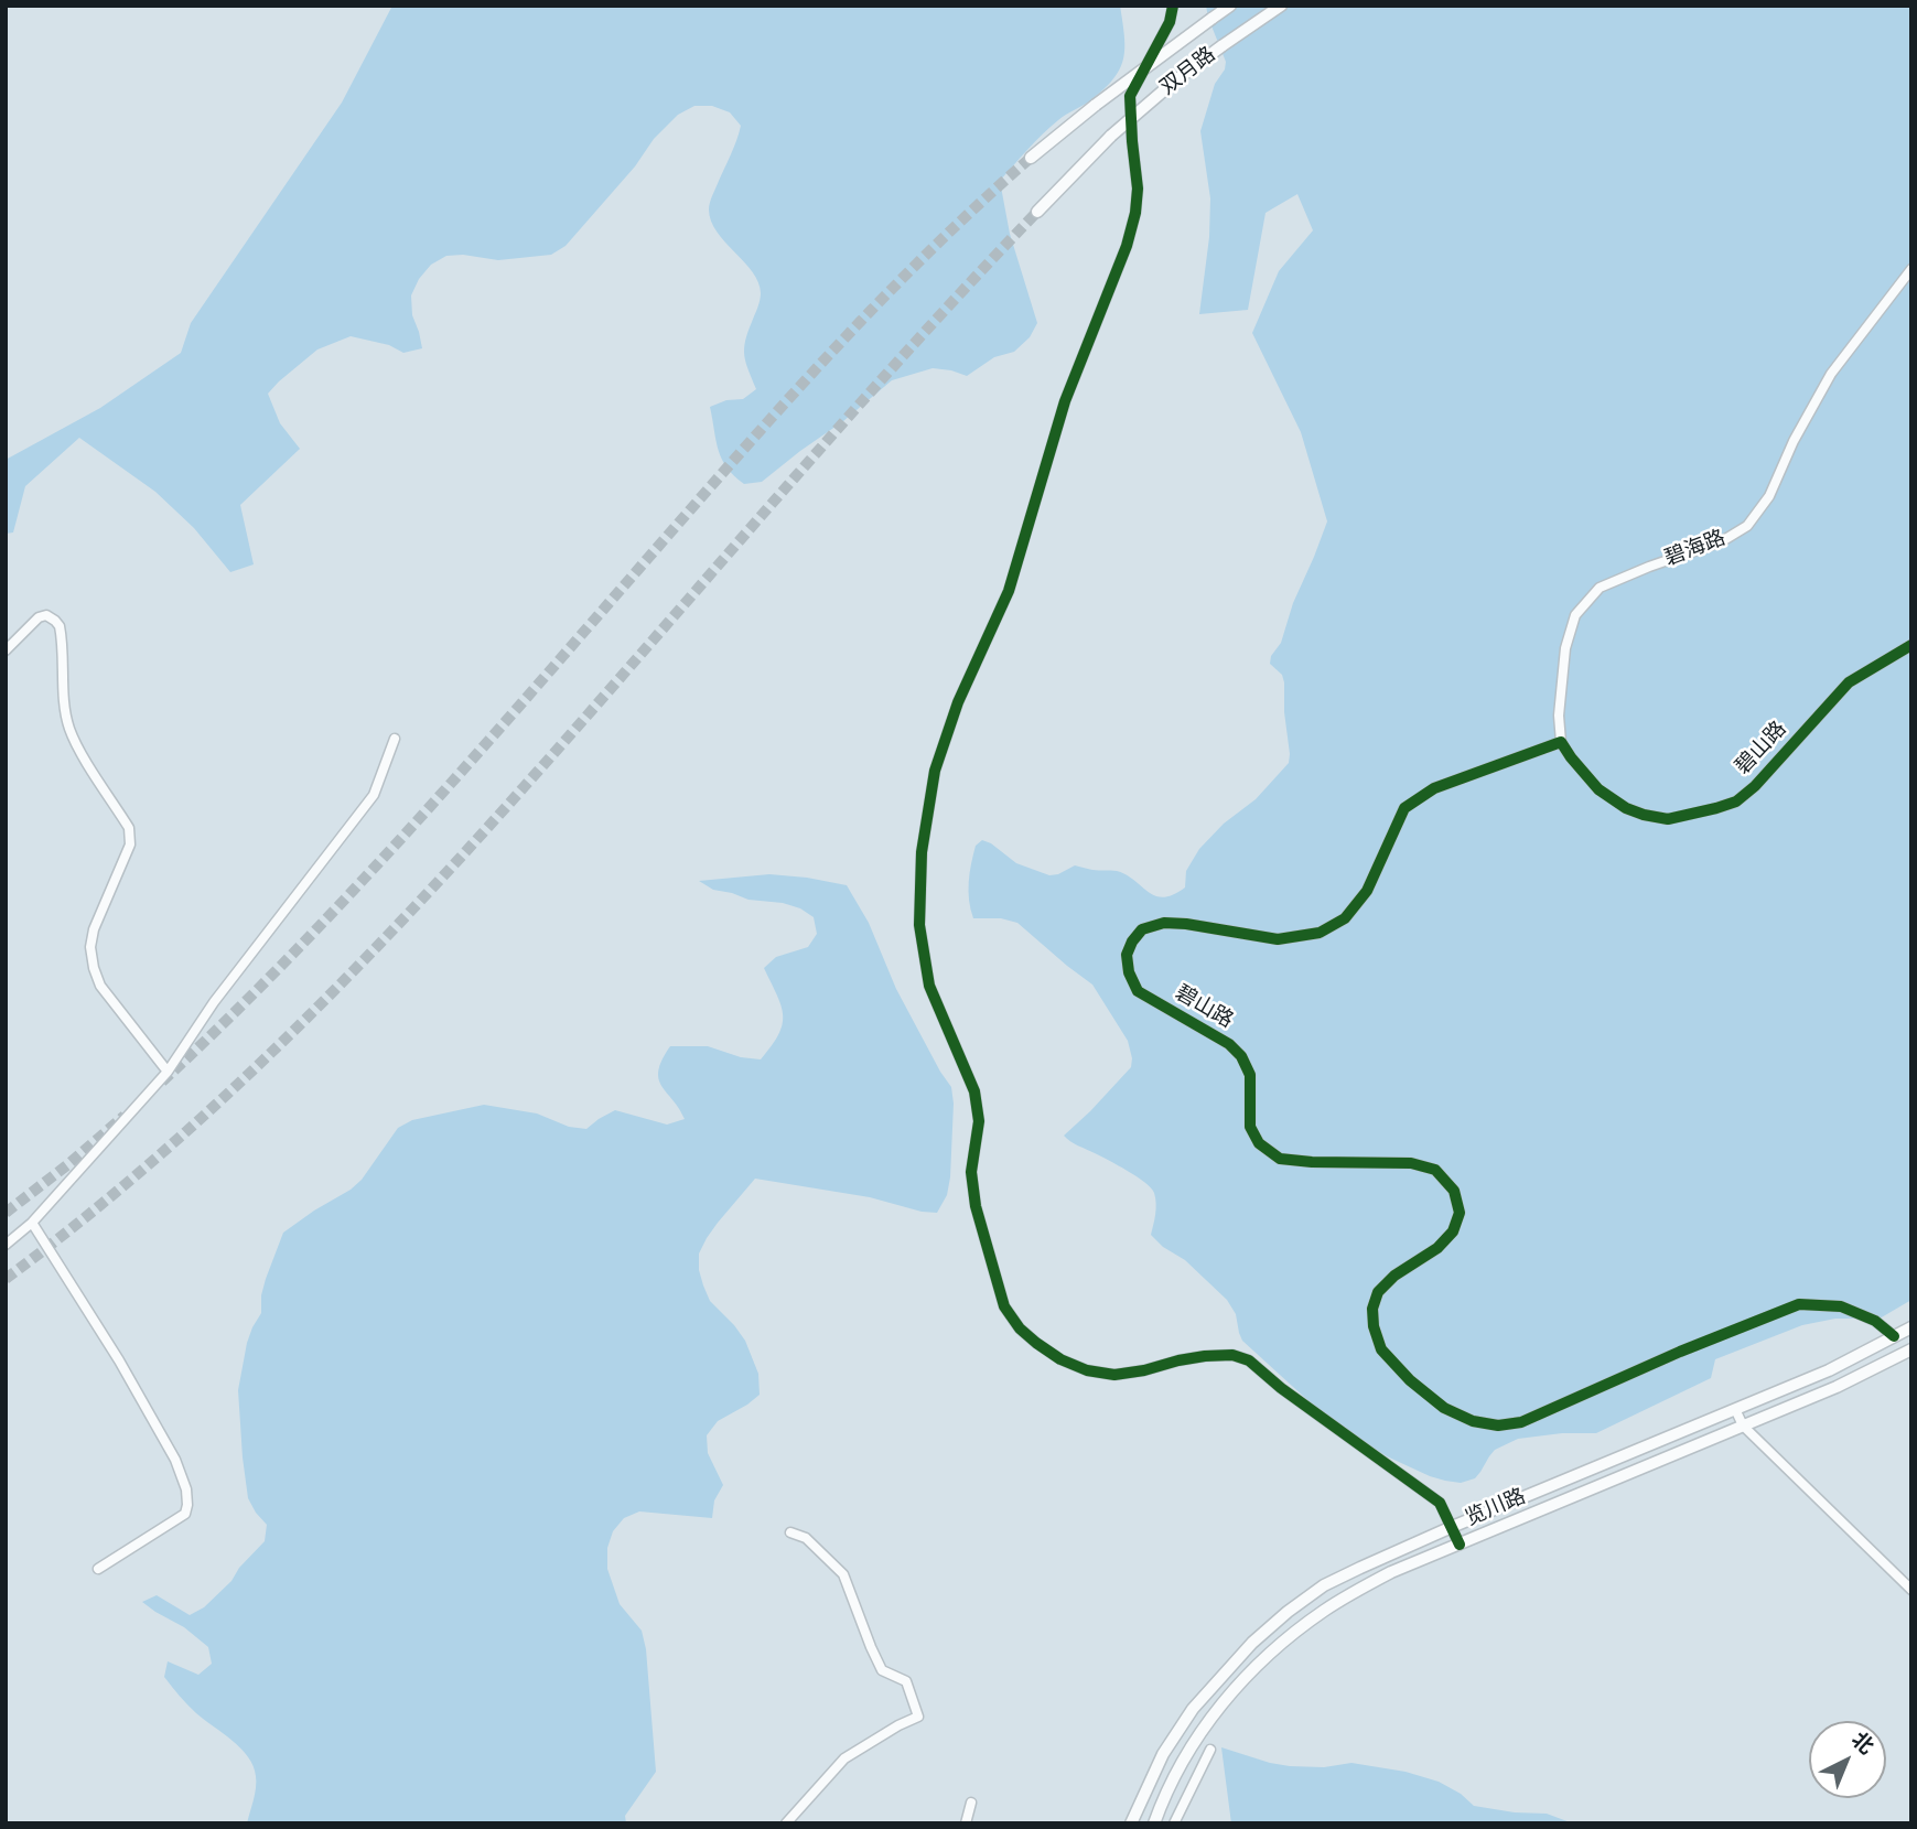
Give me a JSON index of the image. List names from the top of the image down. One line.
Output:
{"streets":{"street":["双月路","碧海路","碧山路","览川路"]},"crossings":[["碧海路","碧山路"],["碧山路","览川路"]],"north":"top right"}
